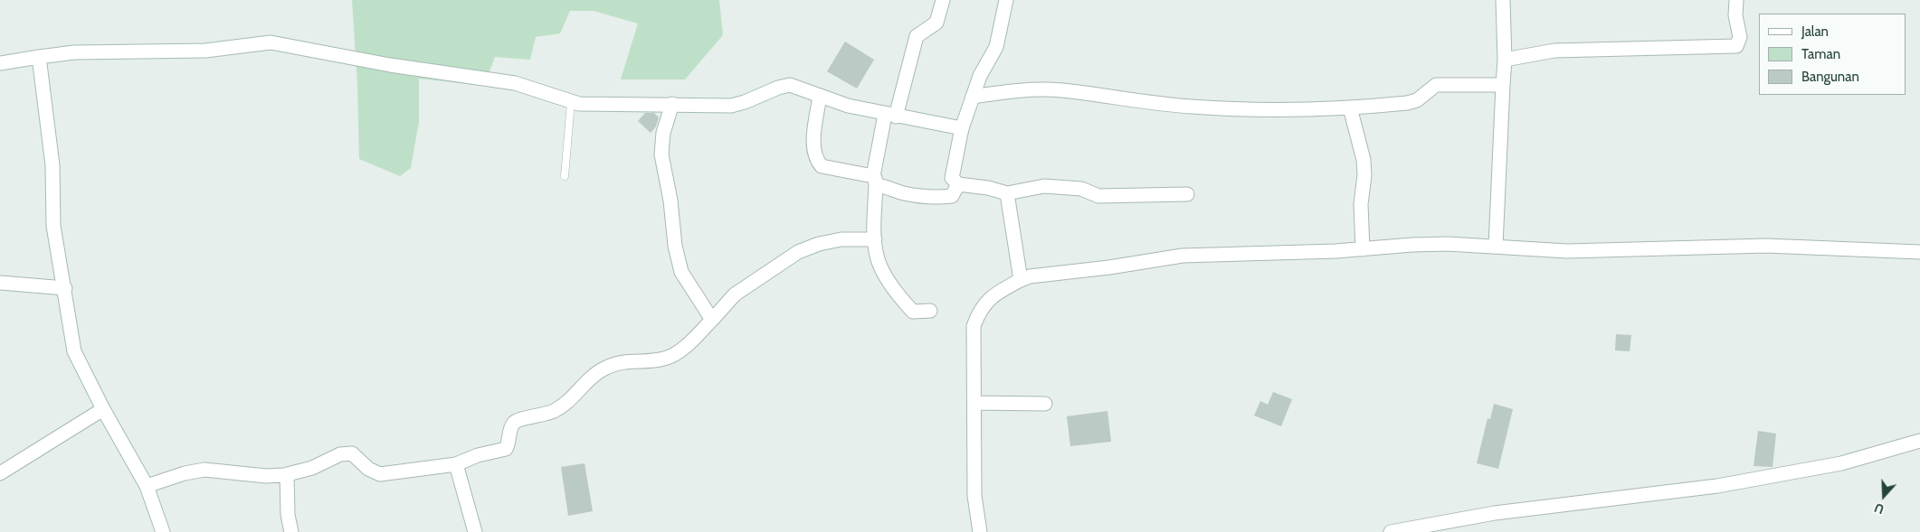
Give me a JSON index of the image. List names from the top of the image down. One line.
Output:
{"legend":["Jalan","Taman","Bangunan"],"north":"bottom"}
